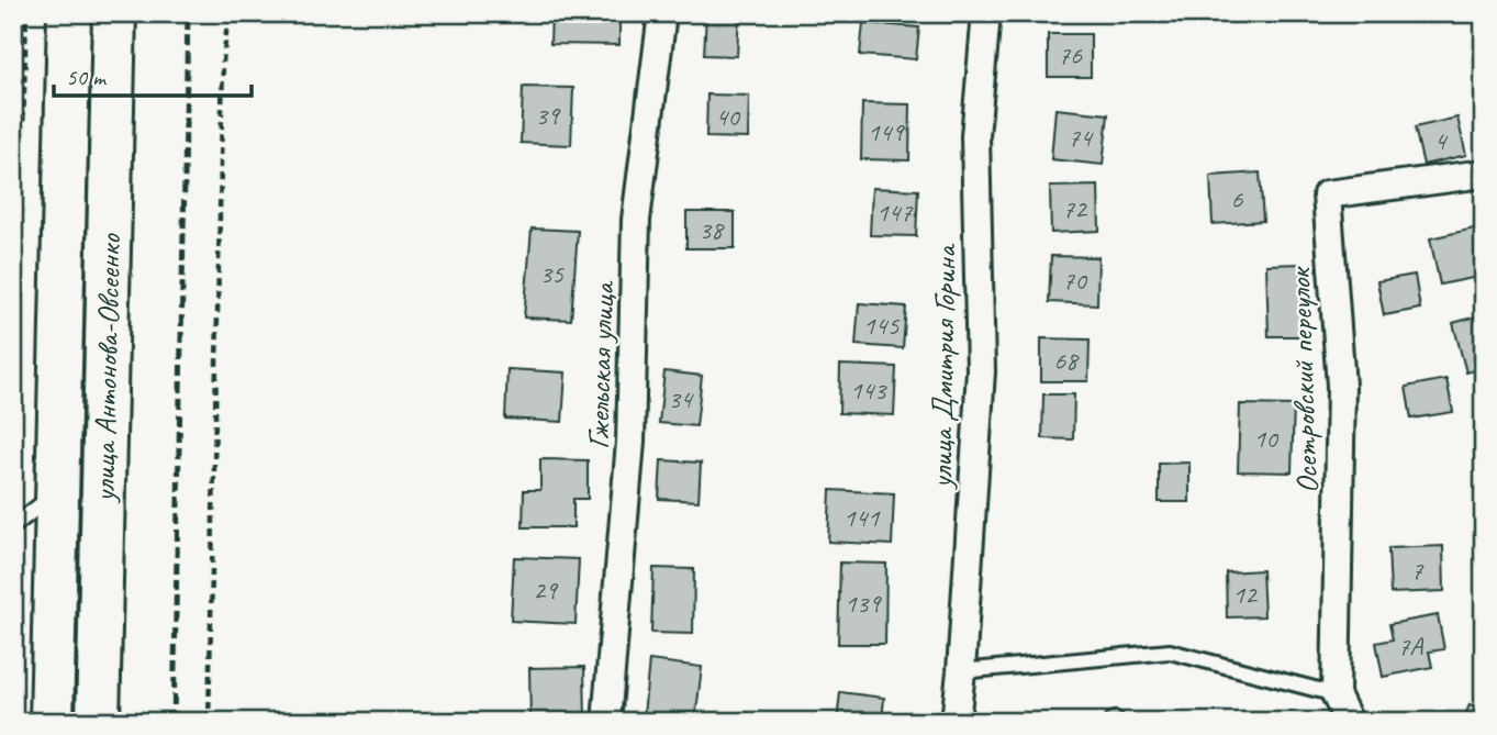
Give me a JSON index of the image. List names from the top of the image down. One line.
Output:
{"streets":{"highway":["улица Антонова-Овсеенко"],"street":["Гжельская улица","улица Дмитрия Горина","Осетровский переулок"]},"house_numbers":["76","39","40","149","74","4","6","72","147","38","35","70","145","68","143","34","10","141","7","29","12","139","7А"],"scale_bar":"50 m"}
